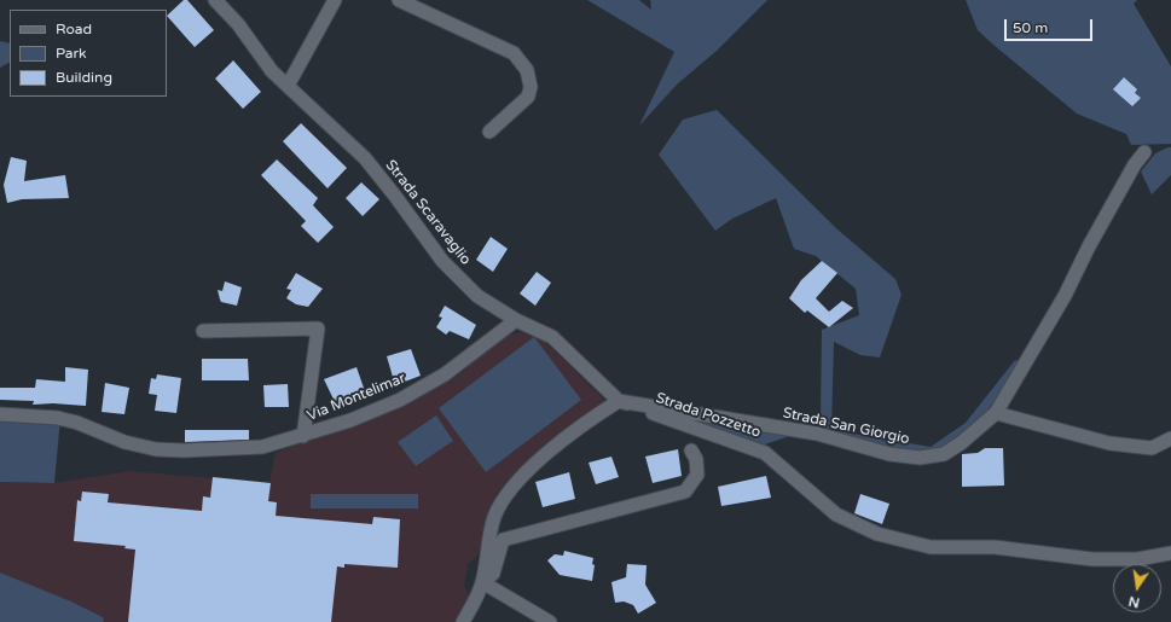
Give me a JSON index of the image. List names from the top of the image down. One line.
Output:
{"streets":{"street":["Strada Scaravaglio","Via Montelimar","Strada Pozzetto","Strada San Giorgio"]},"crossings":[["Strada Scaravaglio","Via Montelimar"],["Strada Scaravaglio","Strada Pozzetto"],["Strada Scaravaglio","Strada San Giorgio"],["Strada Pozzetto","Strada San Giorgio"]],"legend":["Road","Park","Building"],"scale_bar":"50 m","north":"bottom"}
